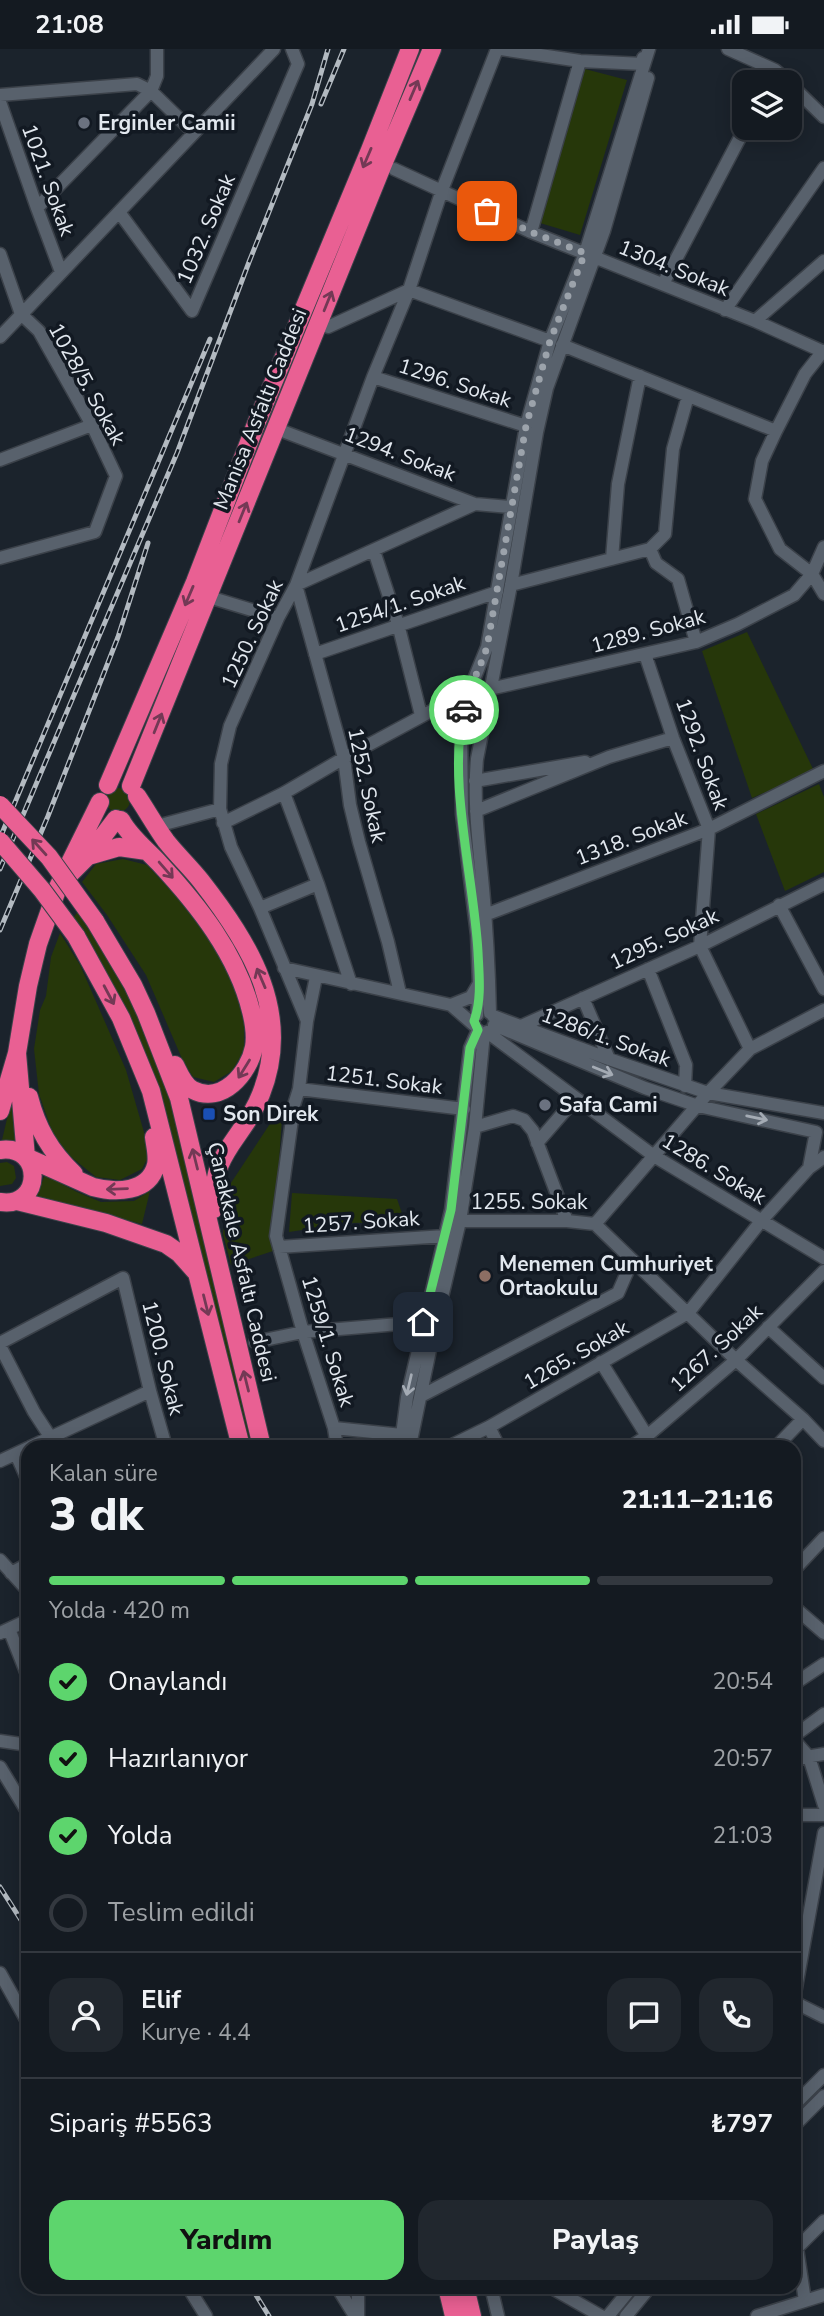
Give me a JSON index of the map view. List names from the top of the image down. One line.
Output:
{"streets":{"highway":["Manisa Asfaltı Caddesi","Çanakkale Asfaltı Caddesi"],"street":["1021. Sokak","1032. Sokak","1304. Sokak","1296. Sokak","1028/5. Sokak","1294. Sokak","1254/1. Sokak","1289. Sokak","1250. Sokak","1292. Sokak","1252. Sokak","1318. Sokak","1295. Sokak","1286/1. Sokak","1251. Sokak","1286. Sokak","1255. Sokak","1257. Sokak","1259/1. Sokak","1267. Sokak","1265. Sokak","1200. Sokak"]},"crossings":[["1304. Sokak","1250. Sokak"],["1296. Sokak","1250. Sokak"],["Manisa Asfaltı Caddesi","1294. Sokak"],["1294. Sokak","1250. Sokak"],["1254/1. Sokak","1252. Sokak"],["1289. Sokak","1292. Sokak"],["1250. Sokak","1252. Sokak"],["1292. Sokak","1318. Sokak"],["1292. Sokak","1295. Sokak"],["1295. Sokak","1286/1. Sokak"],["1286/1. Sokak","1286. Sokak"],["1286/1. Sokak","1255. Sokak"],["1286. Sokak","1255. Sokak"],["1286. Sokak","1265. Sokak"],["1257. Sokak","1259/1. Sokak"]],"places":{"other":["Erginler Camii","Safa Cami","Menemen Cumhuriyet Ortaokulu"],"transit":["Son Direk"]},"page":{"status":"21:08","heading":["3 dk","Kalan süre","21:11–21:16"],"panel":["Elif","Kurye · 4.4","Sipariş #5563","₺797"],"bar":"Yolda · 420 m","list":[["Onaylandı","20:54"],["Hazırlanıyor","20:57"],["Yolda","21:03"],"Teslim edildi"],"buttons":["Yardım","Paylaş"]}}
